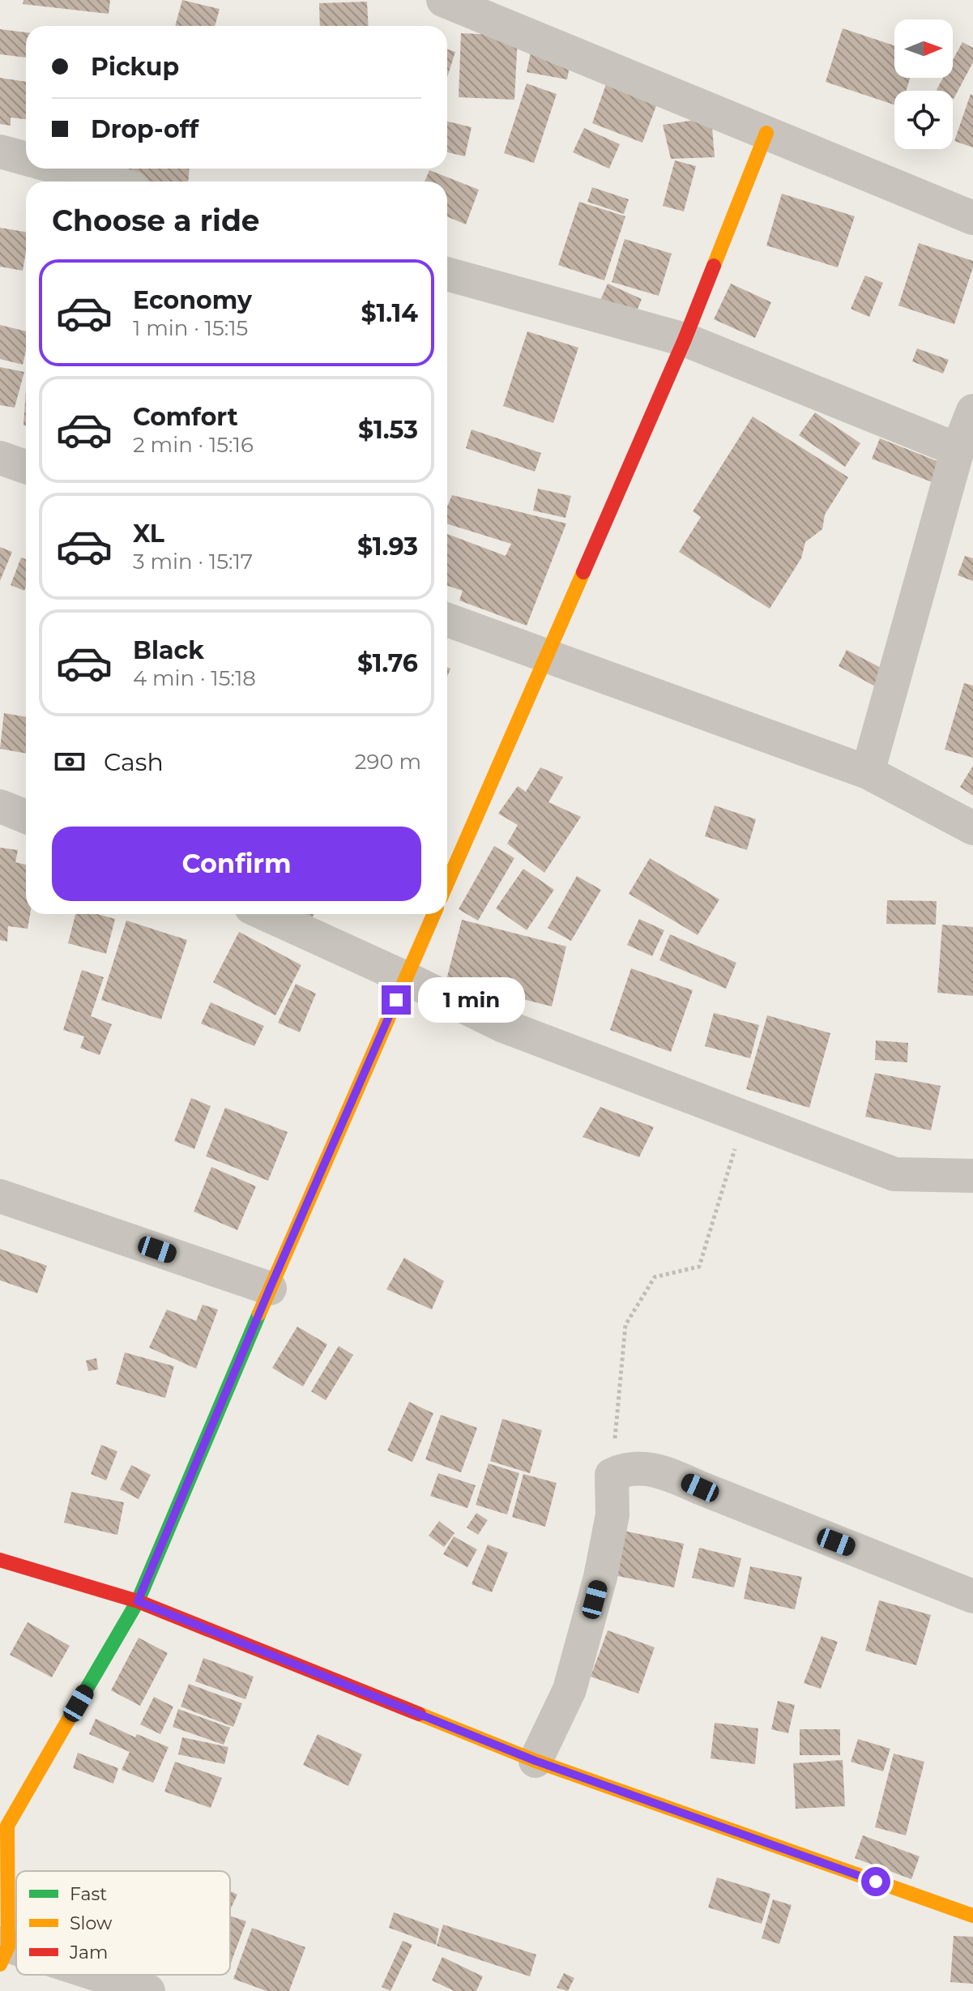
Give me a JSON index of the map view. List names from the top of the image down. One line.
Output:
{"legend":["Fast","Slow","Jam"],"north":"right","page":{"banner":["Pickup","Drop-off"],"heading":"Choose a ride","list":[{"name":"Economy","note":"1 min · 15:15","value":"$1.14"},{"name":"Comfort","note":"2 min · 15:16","value":"$1.53"},{"name":"XL","note":"3 min · 15:17","value":"$1.93"},{"name":"Black","note":"4 min · 15:18","value":"$1.76"}],"pay":["Cash","290 m"],"buttons":"Confirm","bubble":"1 min"}}
